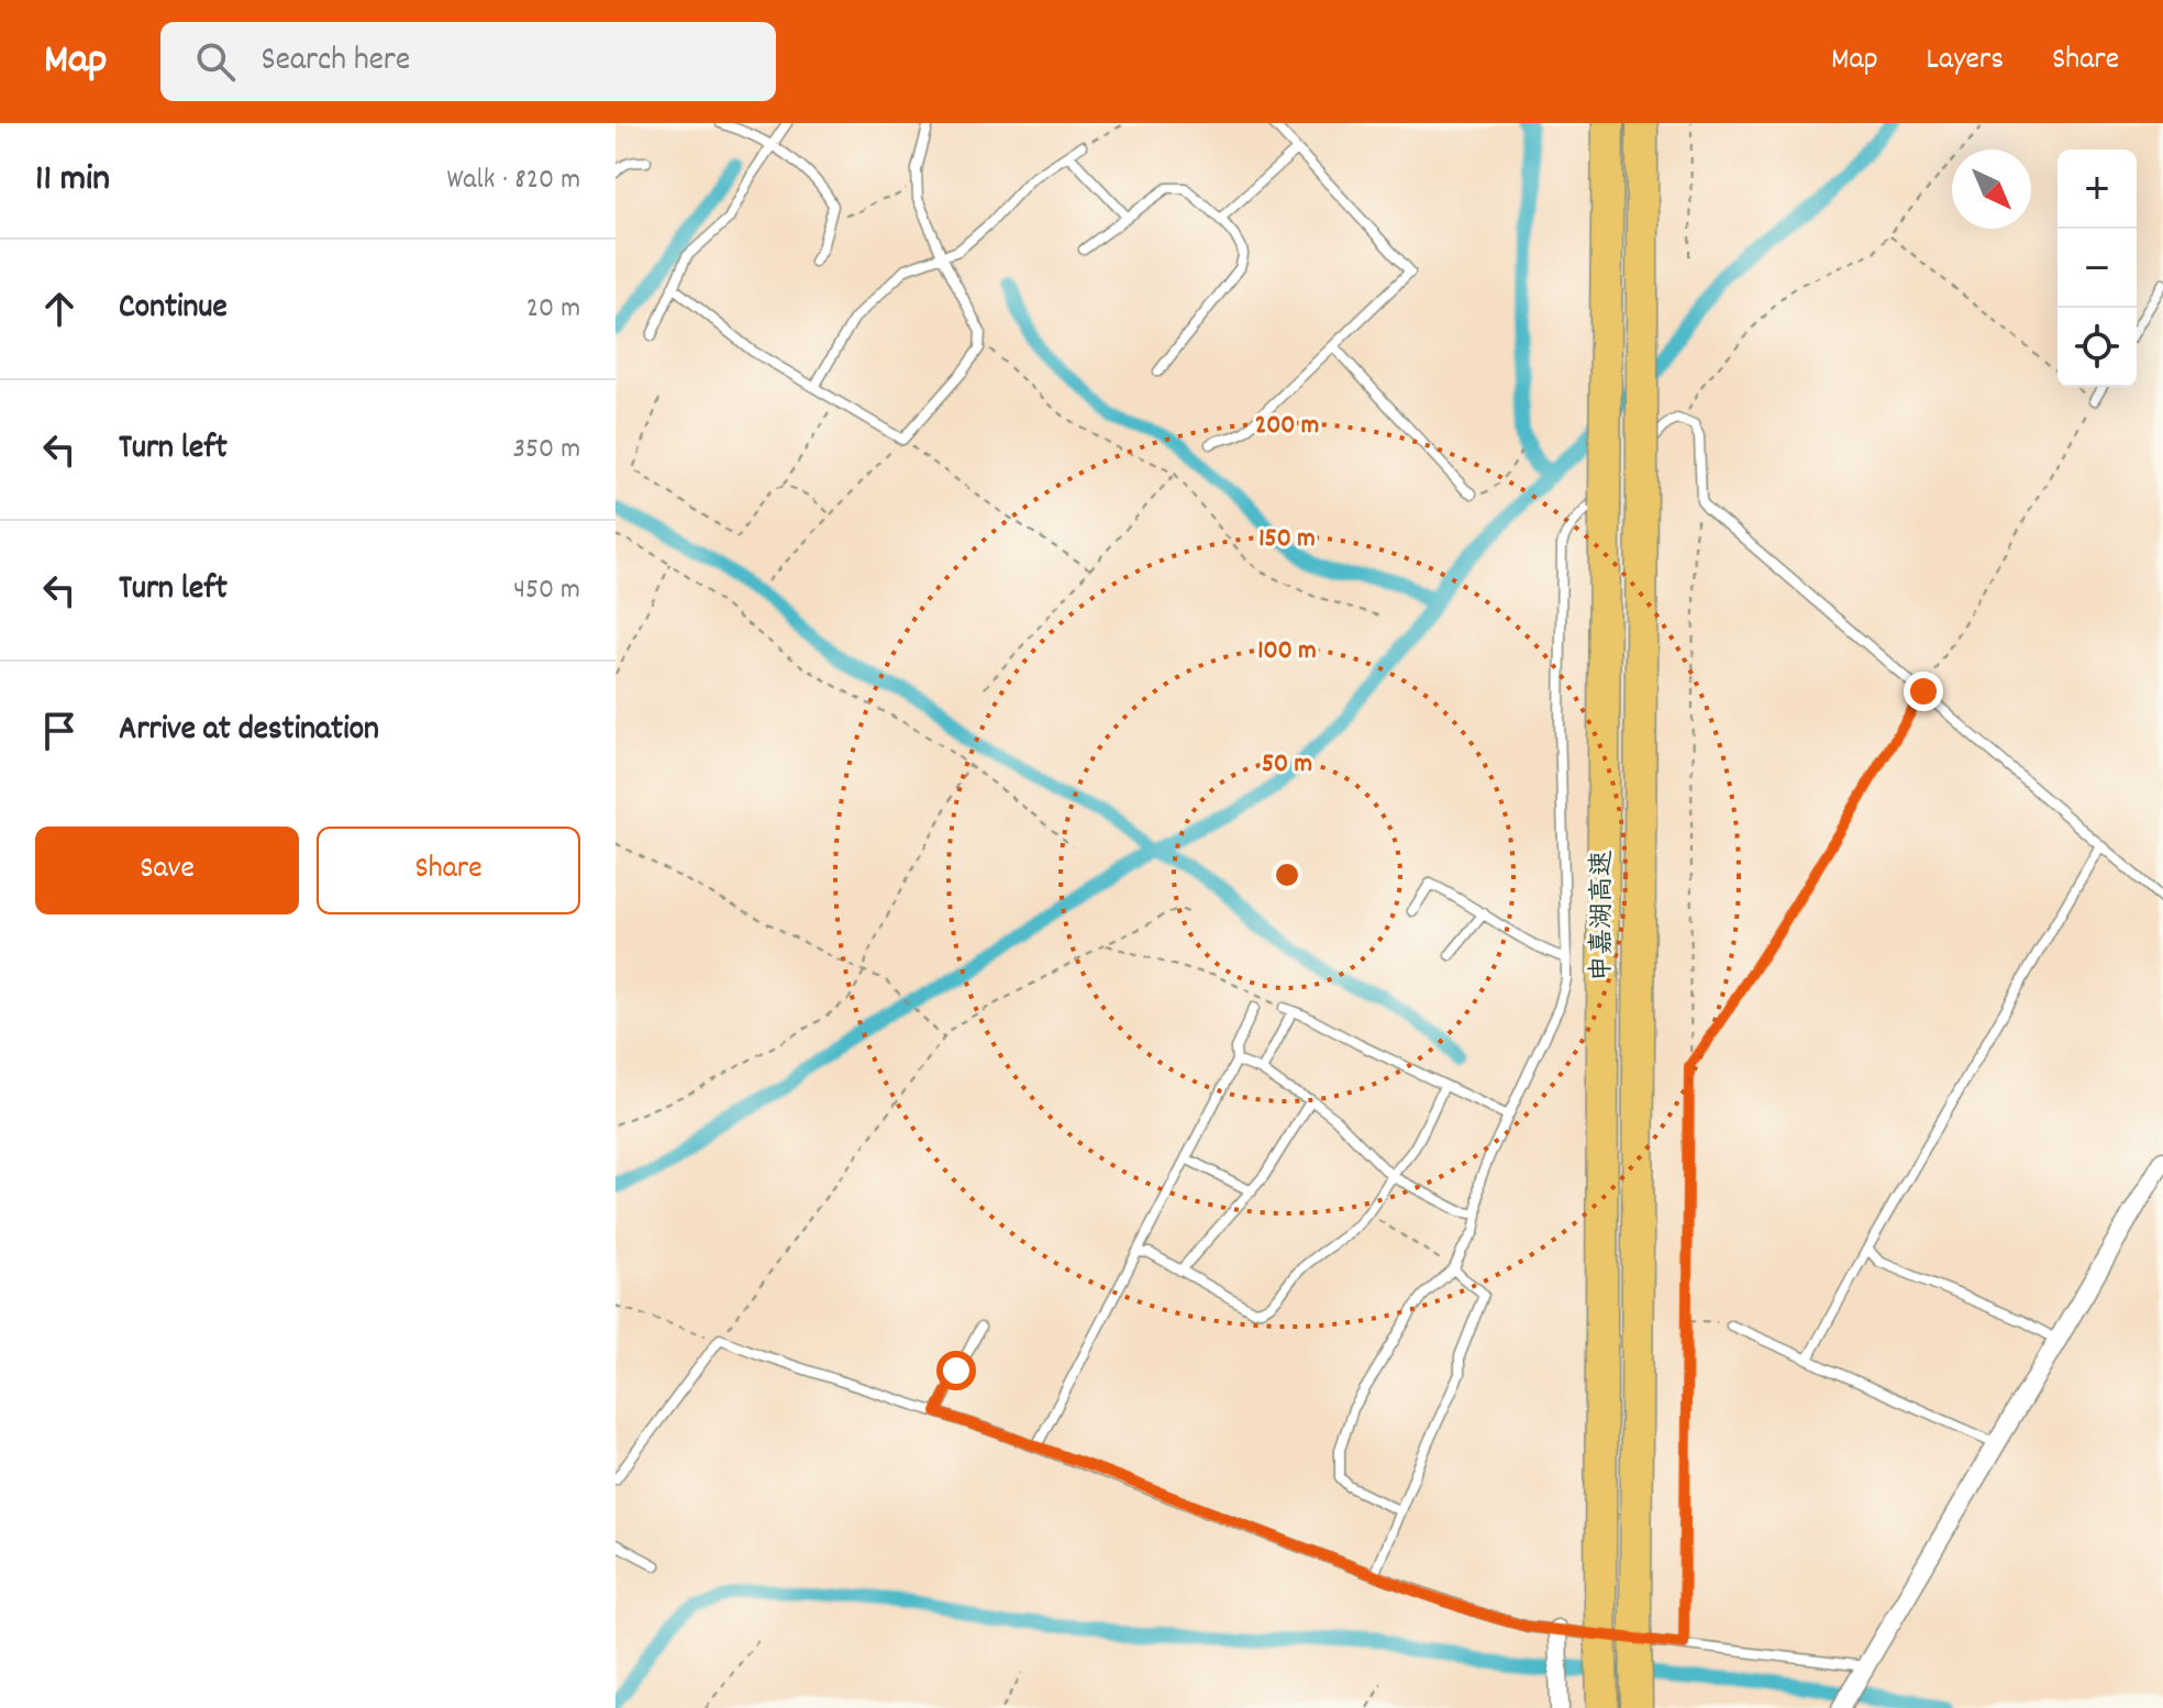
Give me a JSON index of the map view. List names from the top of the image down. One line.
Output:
{"streets":{"highway":["申嘉湖高速"]},"north":"bottom right","page":{"header":"Map","search":"Search here","nav":["Map","Layers","Share"],"heading":["11 min","Walk · 820 m"],"map_buttons":["+","−"],"list":[["Continue","20 m"],["Turn left","350 m"],["Turn left","450 m"],"Arrive at destination"],"buttons":["Save","Share"]},"rings":["200 m","150 m","100 m","50 m"]}
